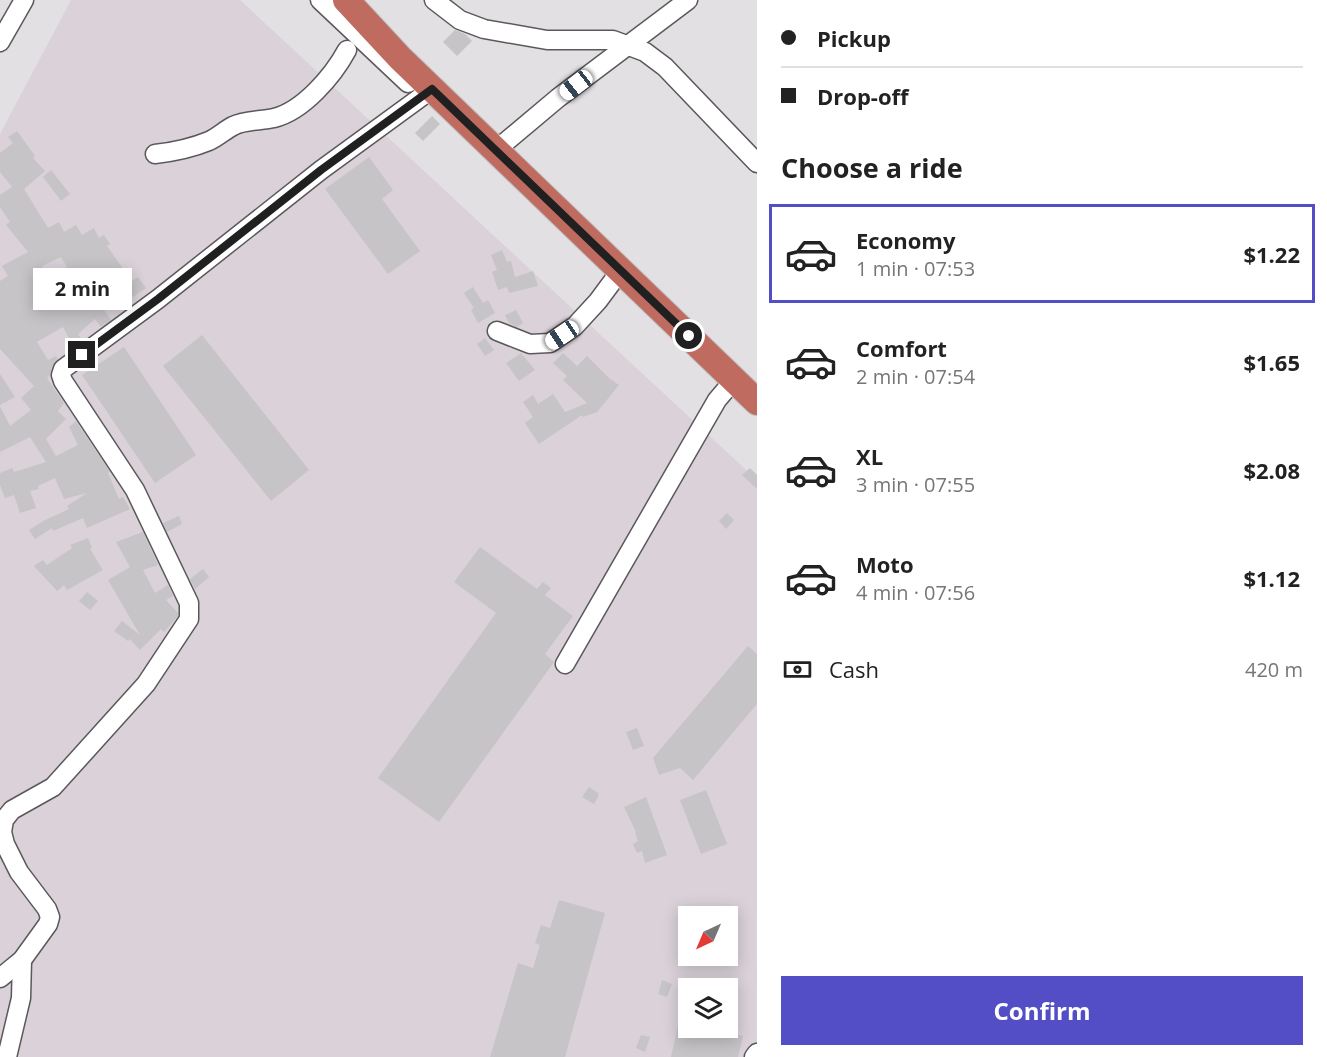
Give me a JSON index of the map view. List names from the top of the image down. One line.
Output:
{"north":"bottom left","page":{"banner":["Pickup","Drop-off"],"heading":"Choose a ride","list":[{"name":"Economy","note":"1 min · 07:53","value":"$1.22"},{"name":"Comfort","note":"2 min · 07:54","value":"$1.65"},{"name":"XL","note":"3 min · 07:55","value":"$2.08"},{"name":"Moto","note":"4 min · 07:56","value":"$1.12"}],"bubble":"2 min","pay":["Cash","420 m"],"buttons":"Confirm"}}
